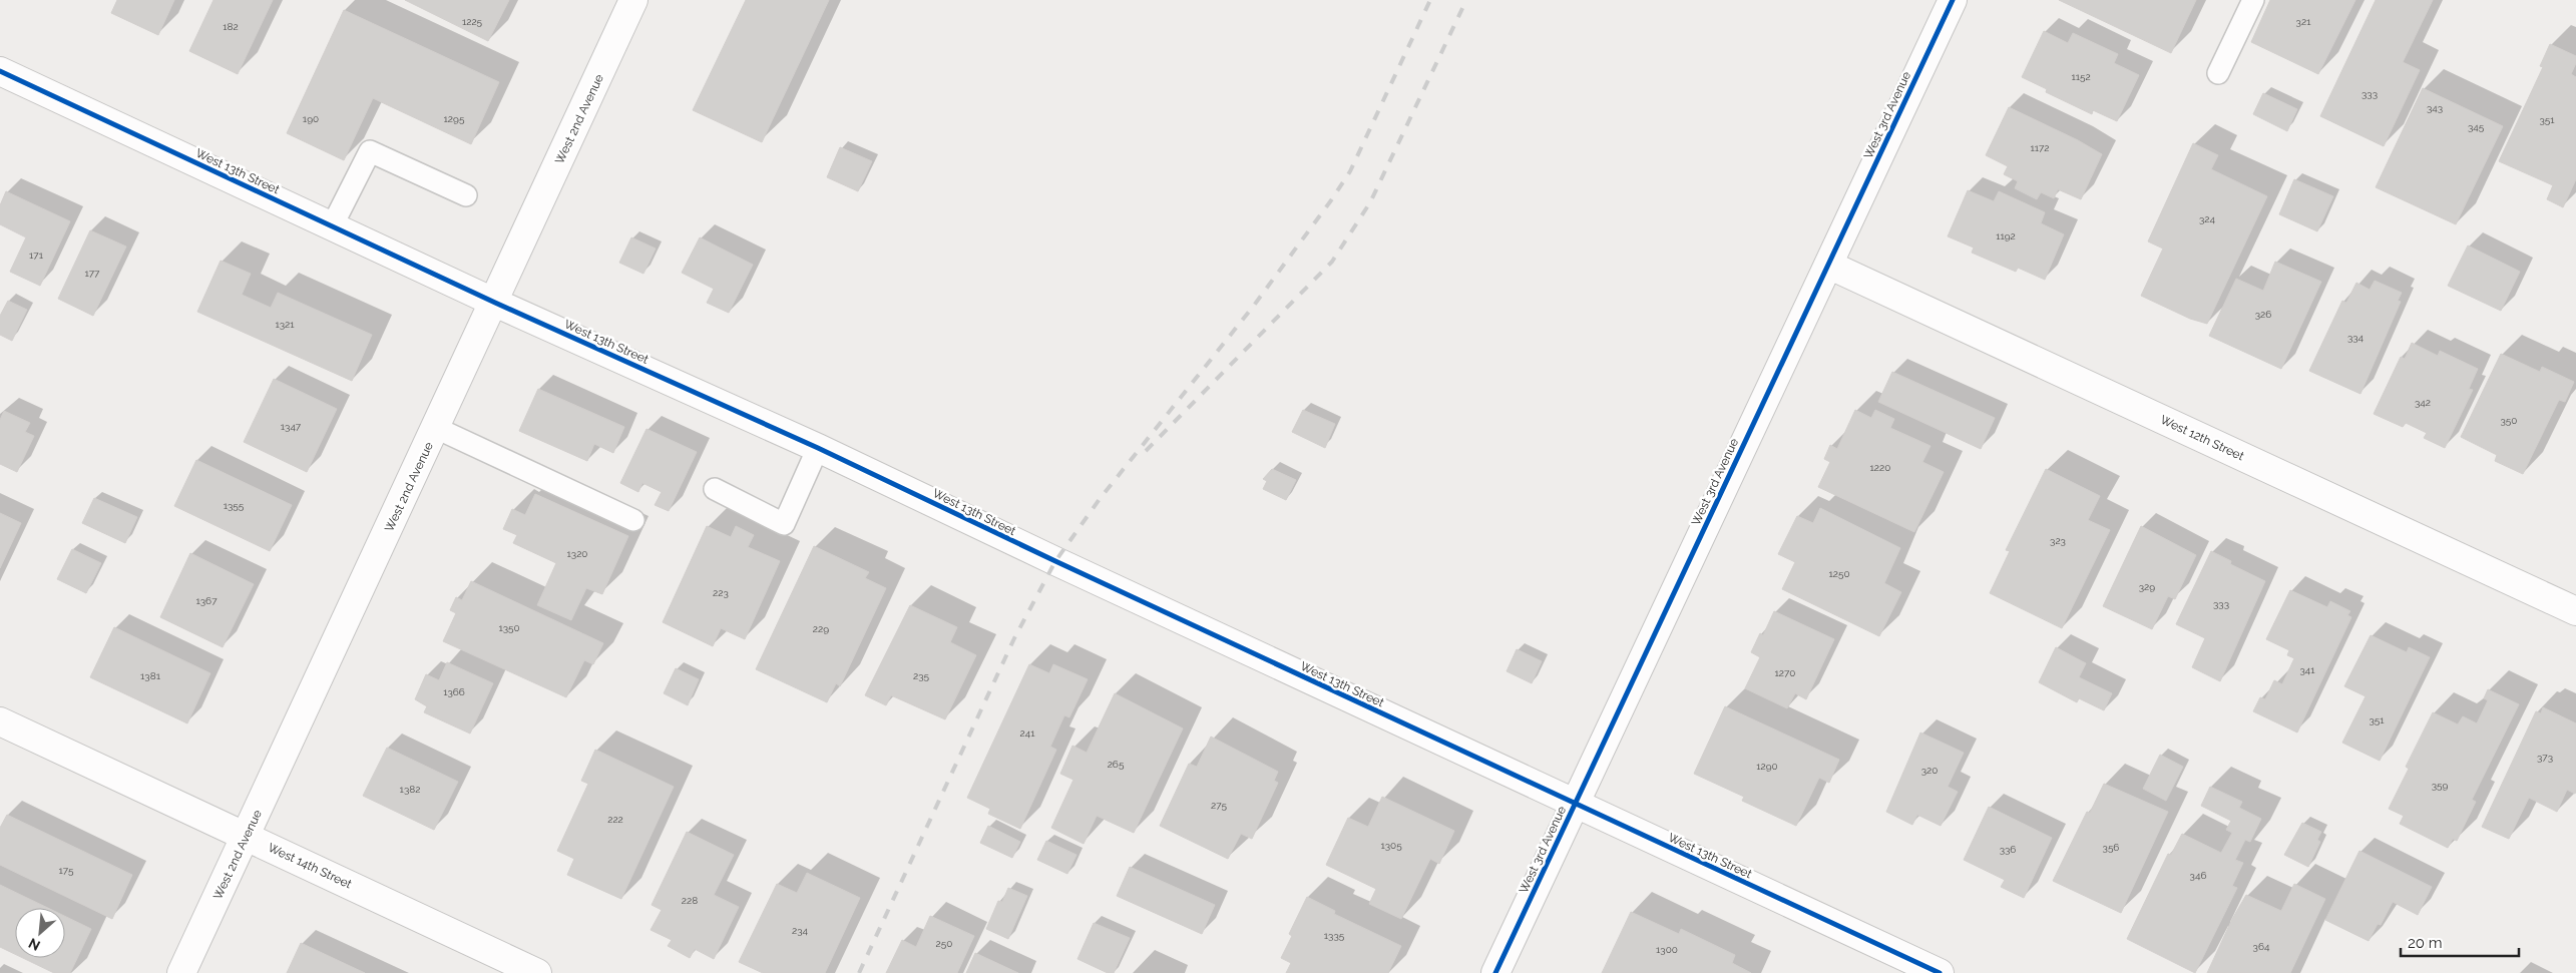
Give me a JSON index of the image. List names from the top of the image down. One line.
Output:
{"streets":{"street":["West 3rd Avenue","West 2nd Avenue","West 13th Street","West 12th Street","West 14th Street"]},"crossings":[["West 3rd Avenue","West 13th Street"],["West 3rd Avenue","West 12th Street"],["West 2nd Avenue","West 13th Street"],["West 2nd Avenue","West 14th Street"]],"house_numbers":["1225","321","182","1152","333","343","190","1295","351","345","1172","324","1192","171","177","326","1321","334","342","350","1347","1220","1355","323","1320","1250","329","223","1367","333","1350","229","341","1270","1381","235","1366","351","241","373","265","1290","320","359","1382","275","222","1305","356","336","175","346","228","234","1335","250","364","1300"],"scale_bar":"20 m","north":"bottom left"}
